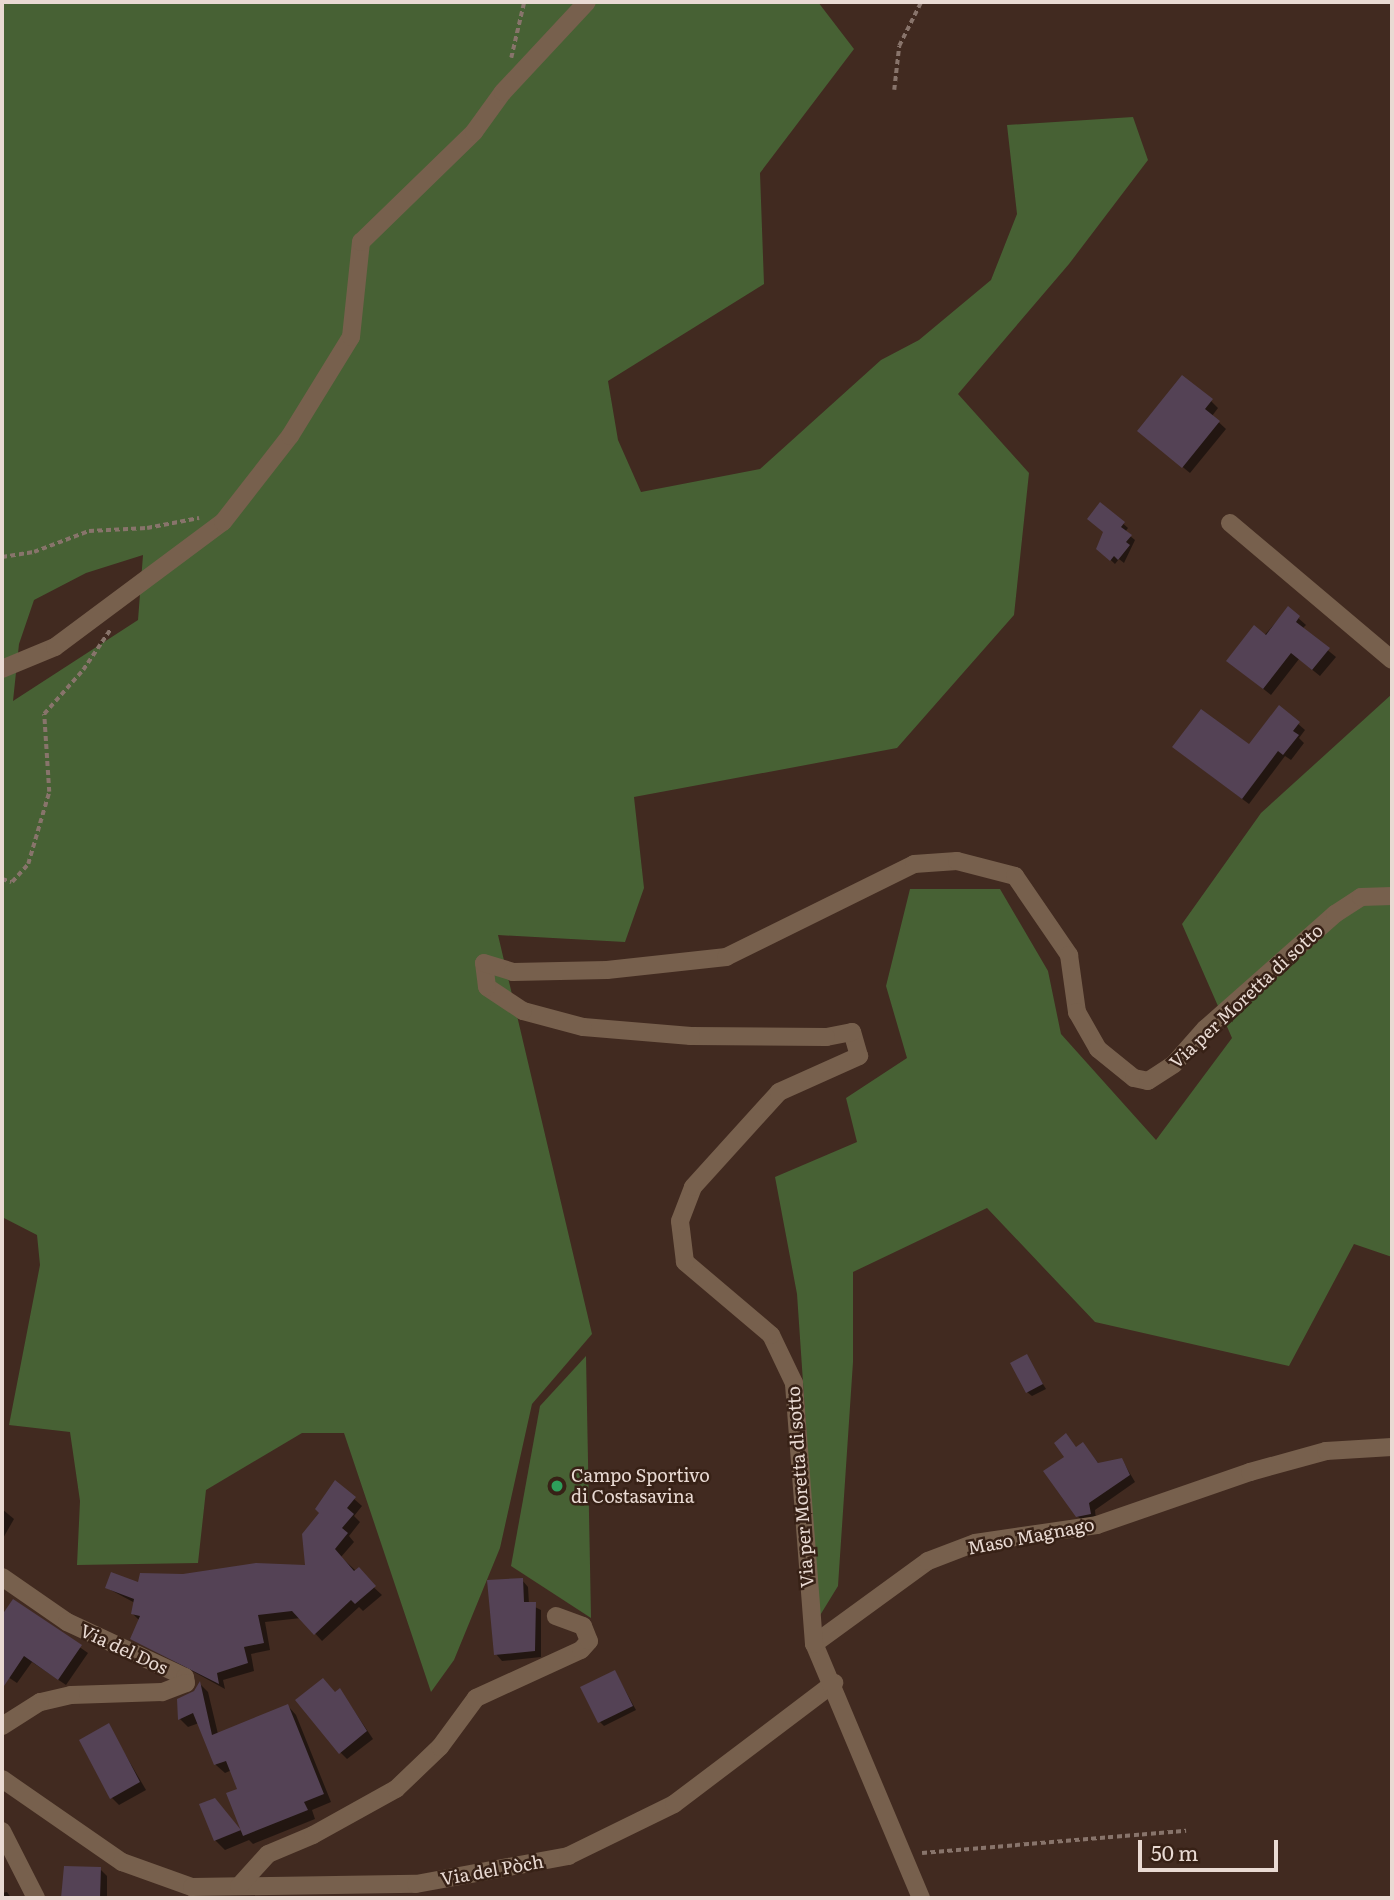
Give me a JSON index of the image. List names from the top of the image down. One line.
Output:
{"streets":{"street":["Via per Moretta di sotto","Maso Magnago","Via del Dos","Via del Pòch"]},"crossings":[["Via per Moretta di sotto","Maso Magnago"],["Via per Moretta di sotto","Via del Pòch"]],"places":["Campo Sportivo di Costasavina"],"scale_bar":"50 m"}
